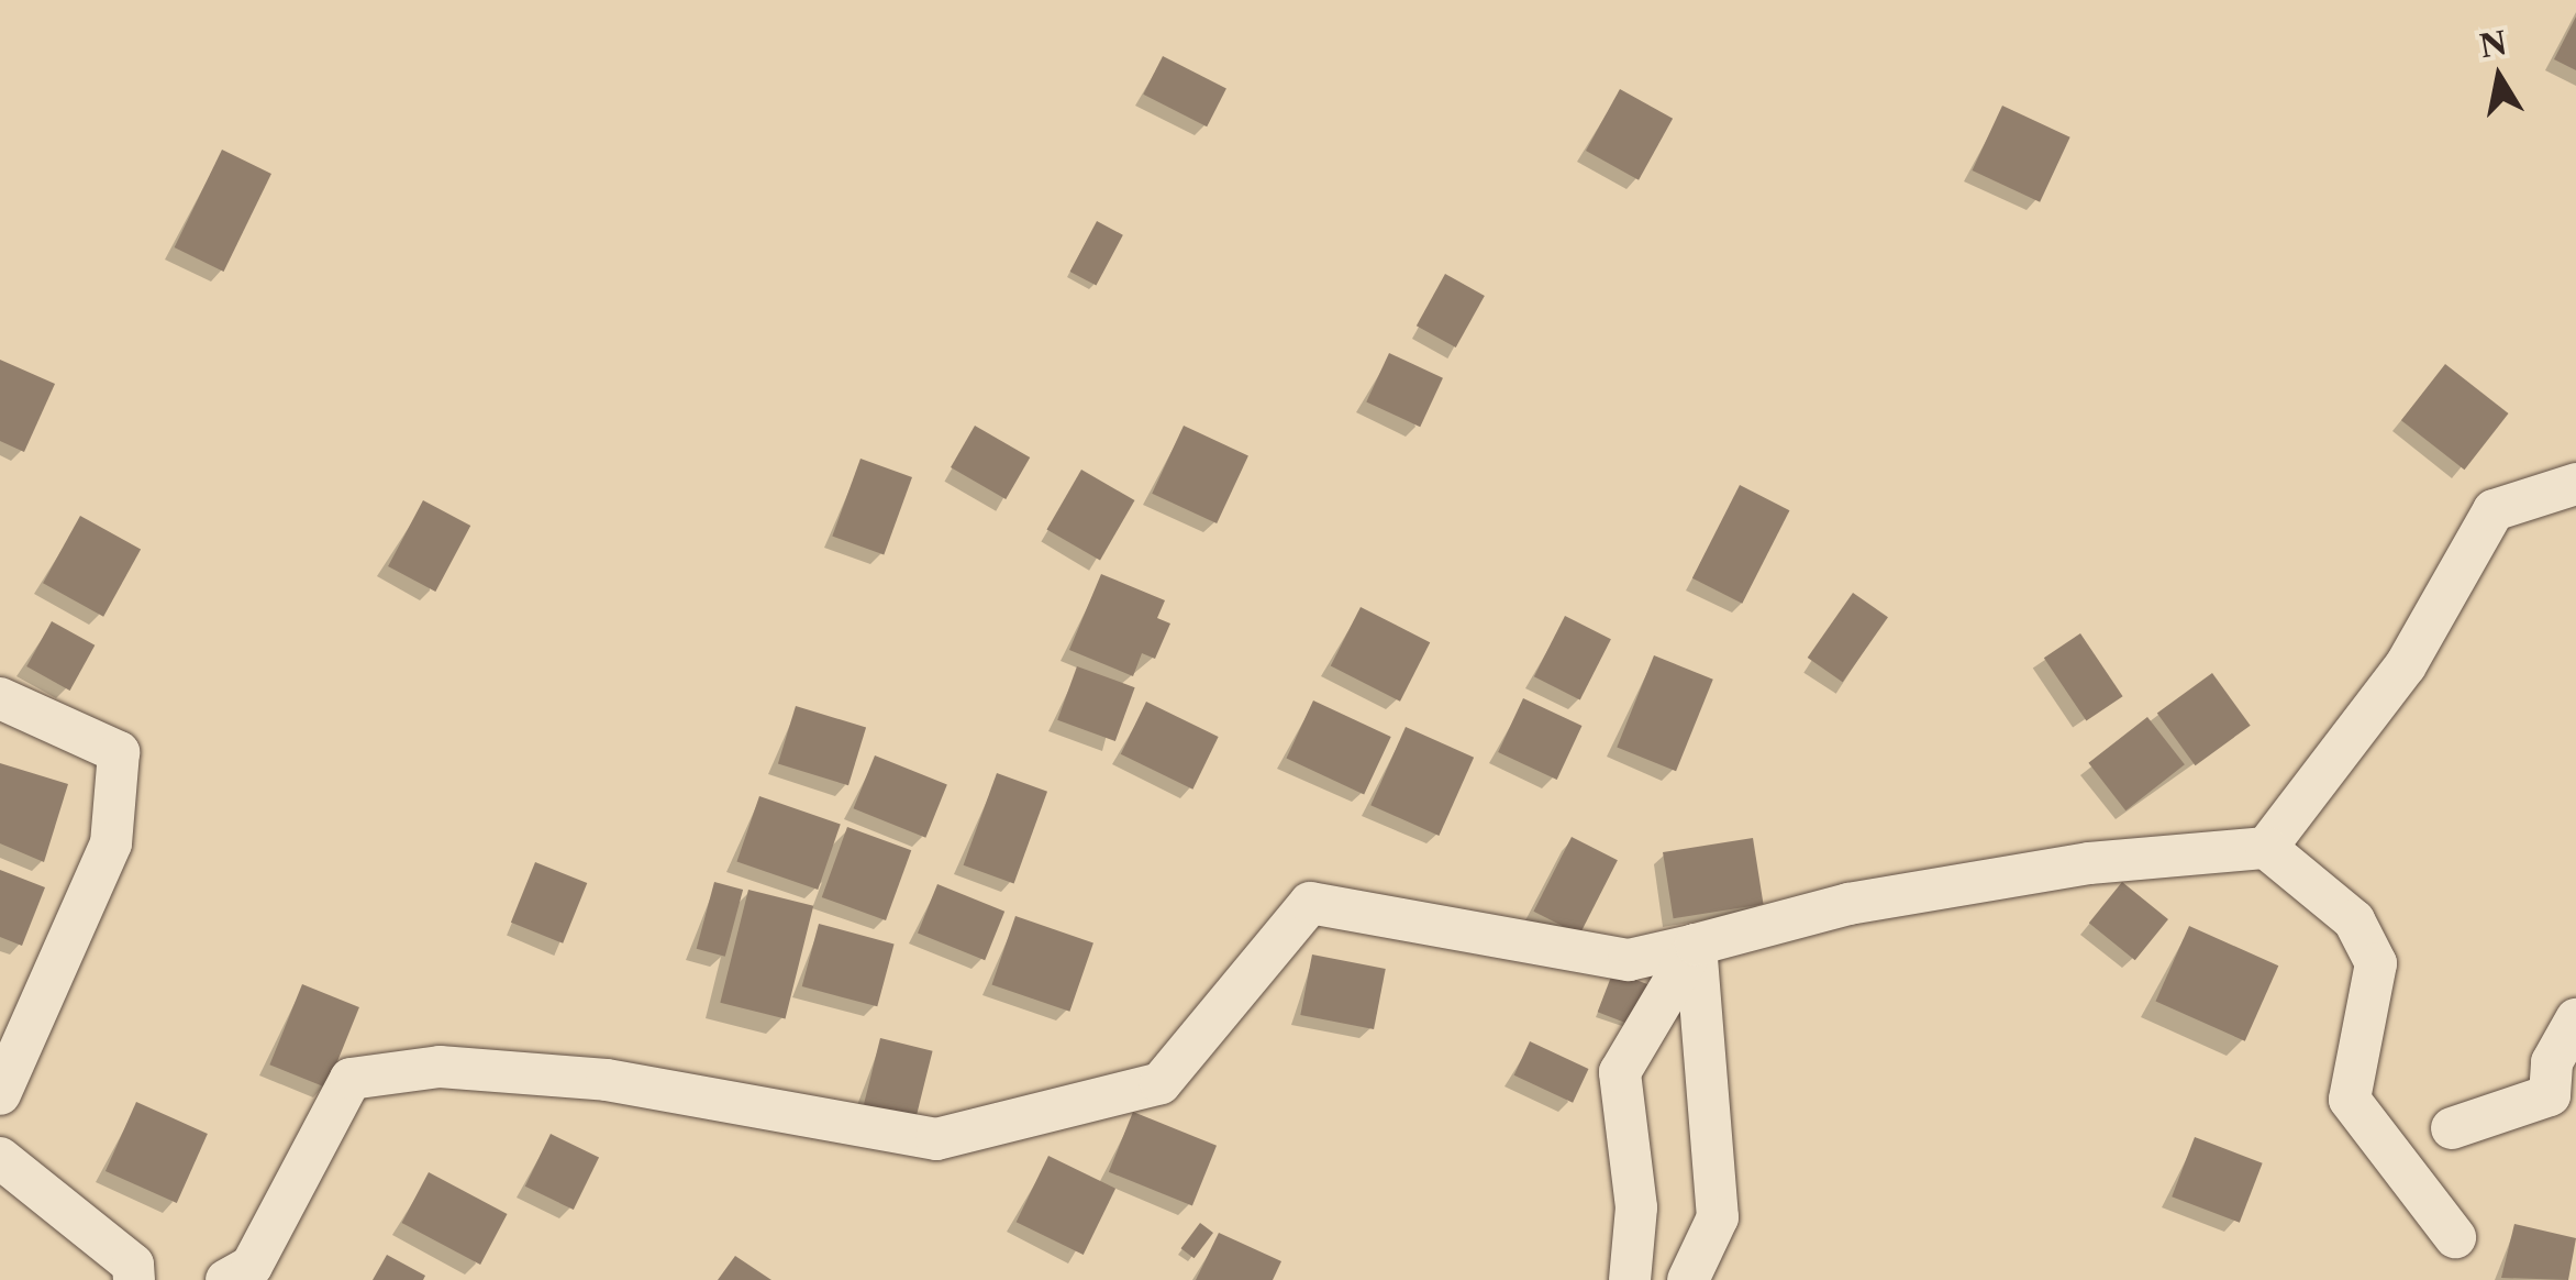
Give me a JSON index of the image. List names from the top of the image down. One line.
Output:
{"north":"top"}
